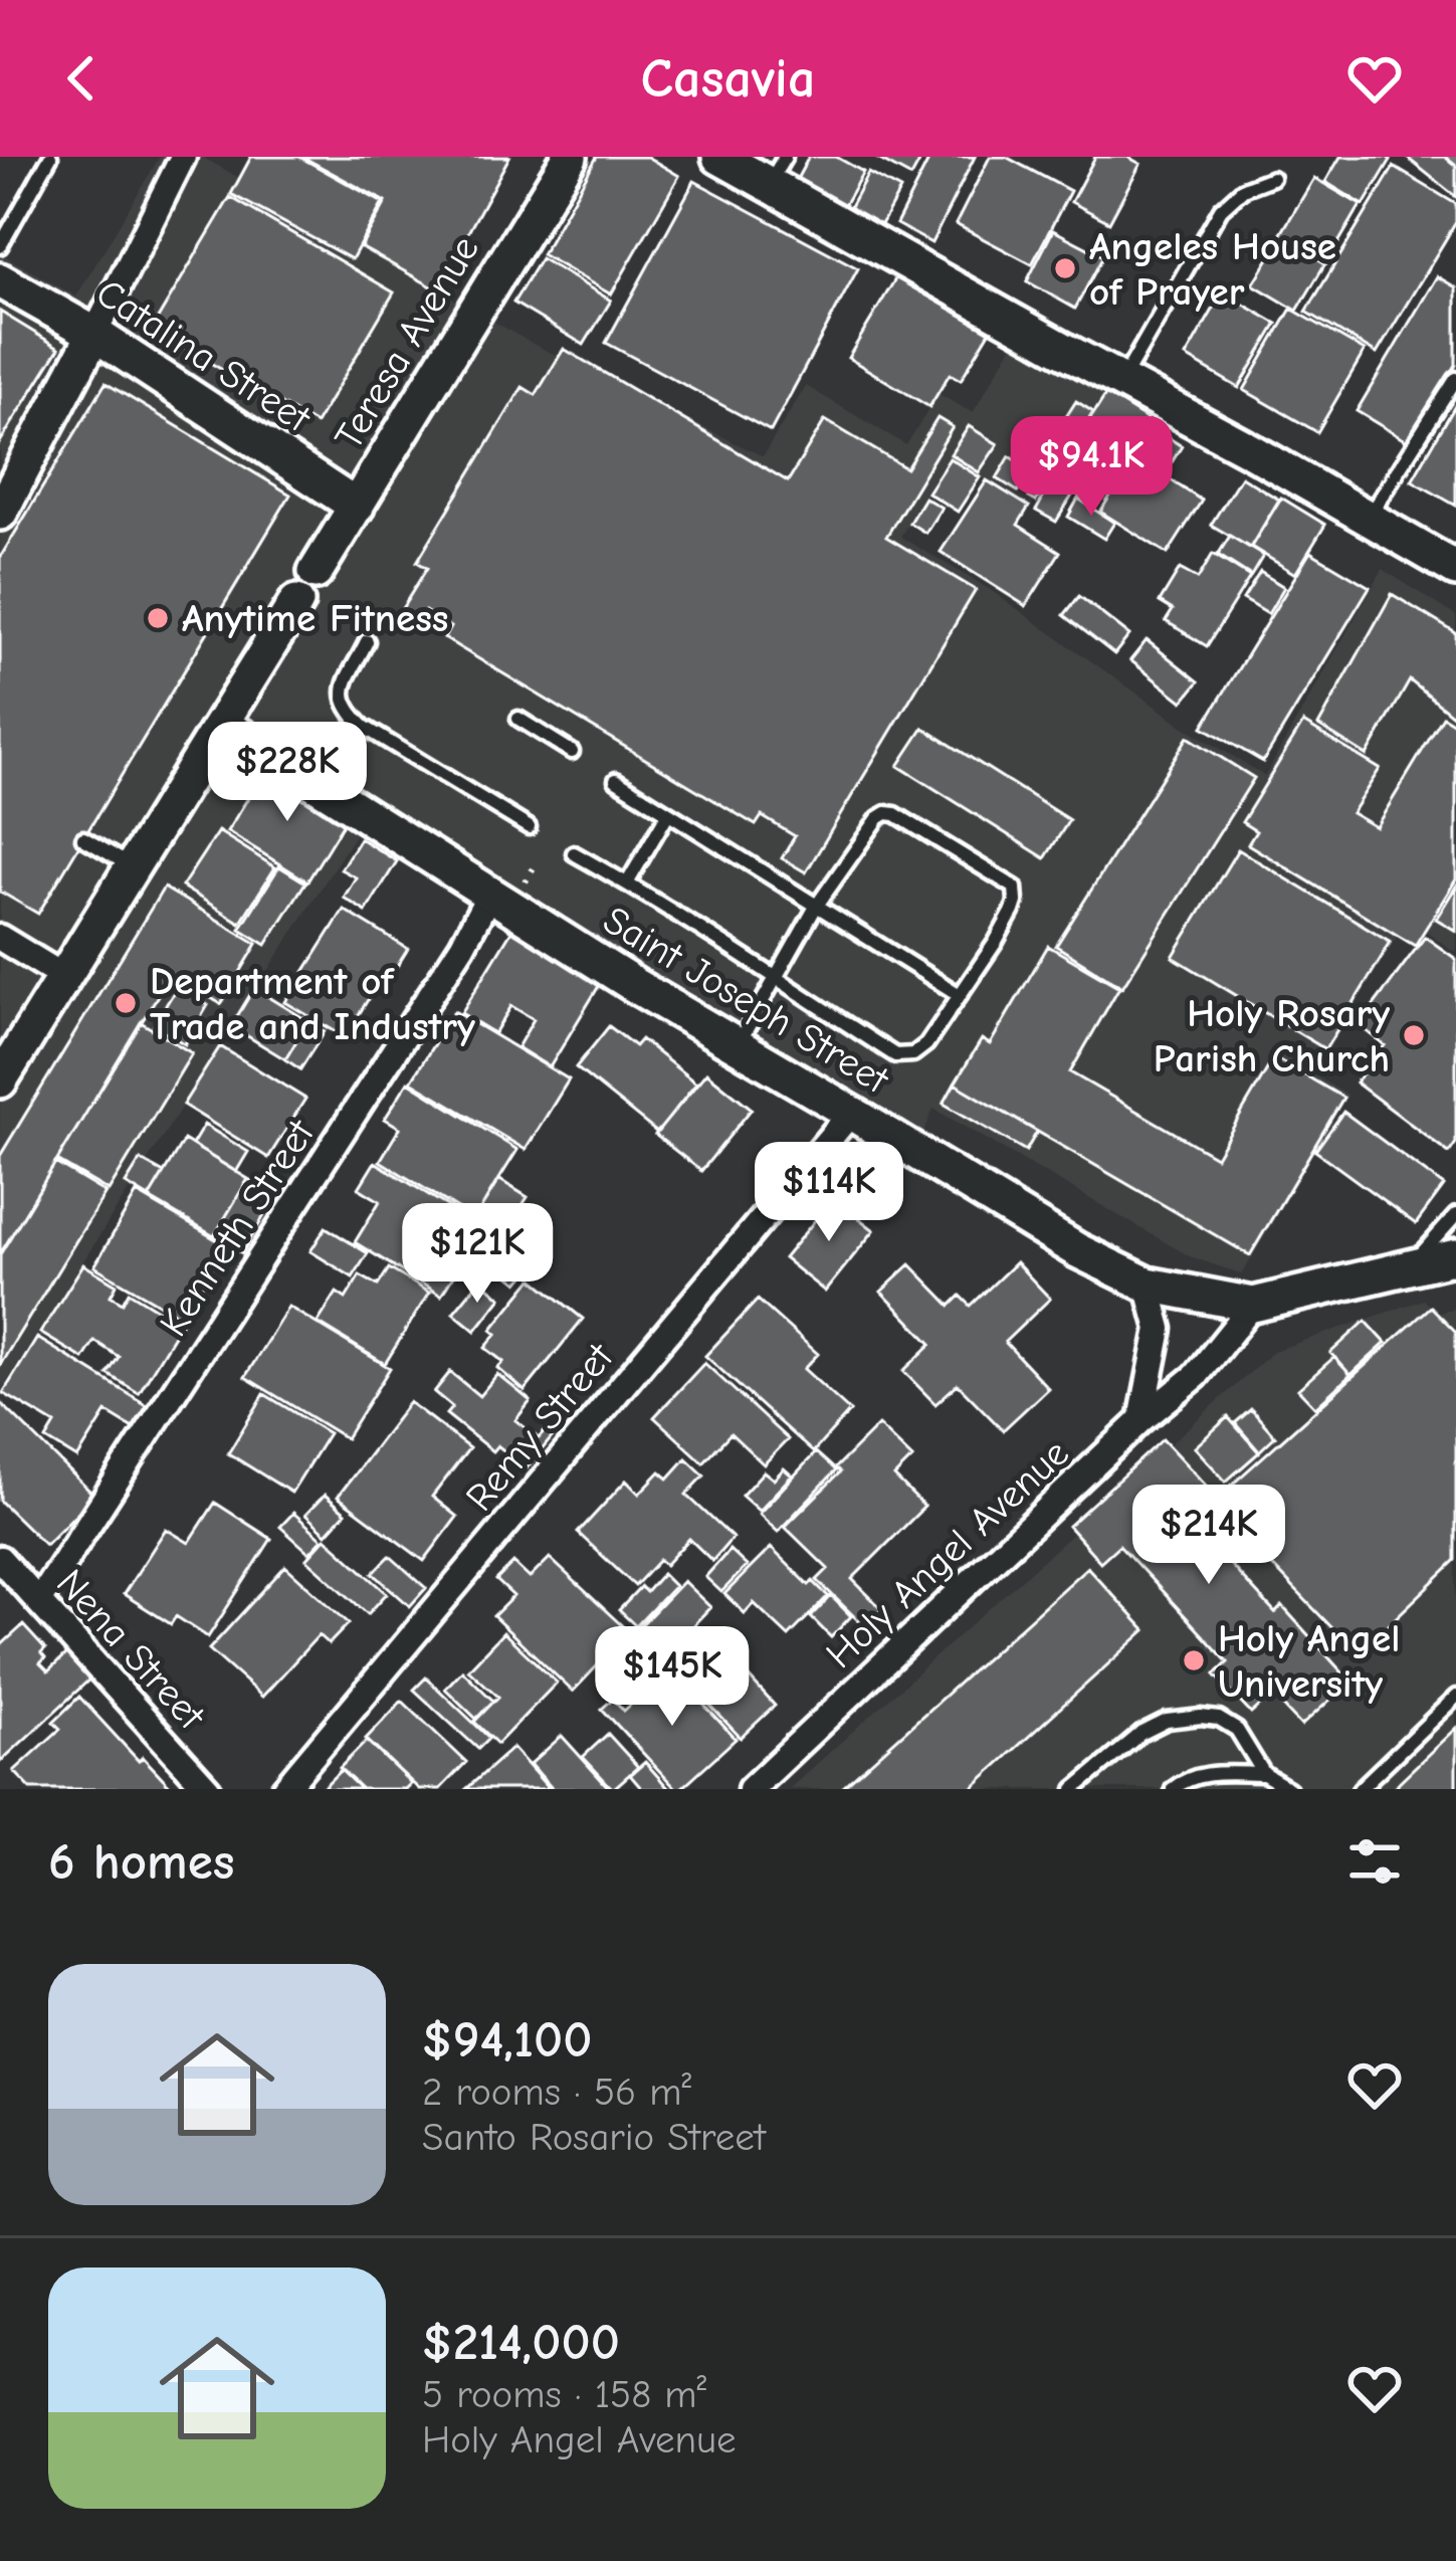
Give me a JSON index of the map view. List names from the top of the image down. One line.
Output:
{"streets":{"street":["Teresa Avenue","Catalina Street","Saint Joseph Street","Kenneth Street","Remy Street","Holy Angel Avenue","Nena Street"]},"crossings":[["Teresa Avenue","Catalina Street"],["Saint Joseph Street","Kenneth Street"],["Saint Joseph Street","Remy Street"],["Saint Joseph Street","Holy Angel Avenue"],["Kenneth Street","Nena Street"]],"places":["Angeles House of Prayer","Anytime Fitness","Department of Trade and Industry","Holy Rosary Parish Church","Holy Angel University"],"page":{"header":"Casavia","price":["$94.1K","$228K","$114K","$121K","$214K","$145K"],"heading":"6 homes","list":[{"name":"$94,100","note":"2 rooms · 56 m² · Santo Rosario Street"},{"name":"$214,000","note":"5 rooms · 158 m² · Holy Angel Avenue"}]}}
